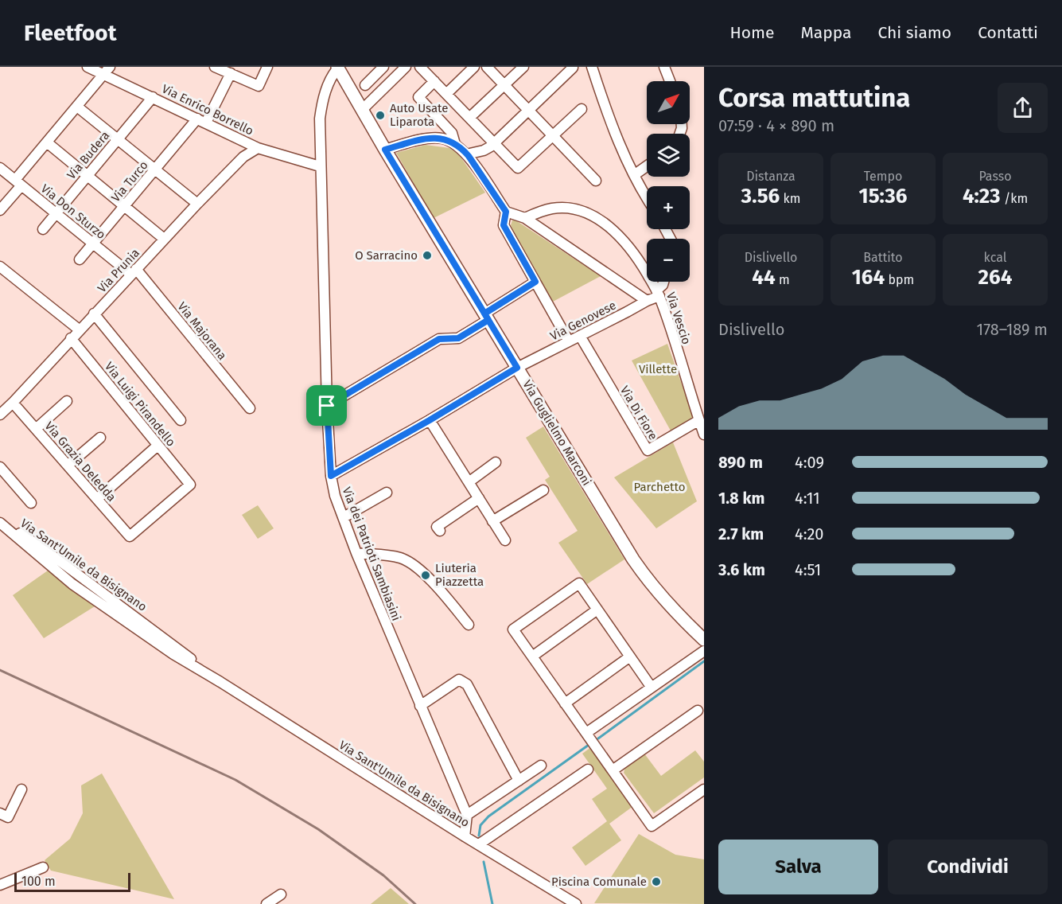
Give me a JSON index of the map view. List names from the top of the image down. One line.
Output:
{"streets":{"main road":["Via Guglielmo Marconi"],"street":["Via Enrico Borrello","Via Budera","Via Turco","Via Don Sturzo","Via Prunia","Via Vescio","Via Genovese","Via Majorana","Via Luigi Pirandello","Via Di Fiore","Via Grazia Deledda","Via dei Patrioti Sambiasini","Via Sant'Umile da Bisignano"]},"crossings":[["Via Enrico Borrello","Via Budera"],["Via Enrico Borrello","Via Turco"],["Via Enrico Borrello","Via Prunia"],["Via Enrico Borrello","Via dei Patrioti Sambiasini"],["Via Budera","Via Don Sturzo"],["Via Turco","Via Don Sturzo"],["Via Don Sturzo","Via Prunia"],["Via Don Sturzo","Via Majorana"],["Via Prunia","Via Majorana"],["Via Prunia","Via Luigi Pirandello"],["Via Prunia","Via Grazia Deledda"],["Via Vescio","Via Genovese"],["Via Vescio","Via Di Fiore"],["Via Genovese","Via Di Fiore"],["Via Genovese","Via Guglielmo Marconi"],["Via Genovese","Via dei Patrioti Sambiasini"],["Via Luigi Pirandello","Via Grazia Deledda"],["Via Guglielmo Marconi","Via dei Patrioti Sambiasini"],["Via dei Patrioti Sambiasini","Via Sant'Umile da Bisignano"]],"parks":["Villette","Parchetto"],"places":["Auto Usate Liparota","O Sarracino","Liuteria Piazzetta","Piscina Comunale"],"scale_bar":"100 m","north":"top right","page":{"header":"Fleetfoot","nav":["Home","Mappa","Chi siamo","Contatti"],"heading":["Corsa mattutina","07:59 · 4 × 890 m"],"map_buttons":["+","−"],"stats":[["Distanza","3.56 km"],["Tempo","15:36"],["Passo","4:23 /km"],["Dislivello","44 m"],["Battito","164 bpm"],["kcal","264"]],"chart":["Dislivello","178–189 m"],"list":[{"name":"890 m","note":"4:09"},{"name":"1.8 km","note":"4:11"},{"name":"2.7 km","note":"4:20"},{"name":"3.6 km","note":"4:51"}],"buttons":["Salva","Condividi"],"scale":"100 m"}}
